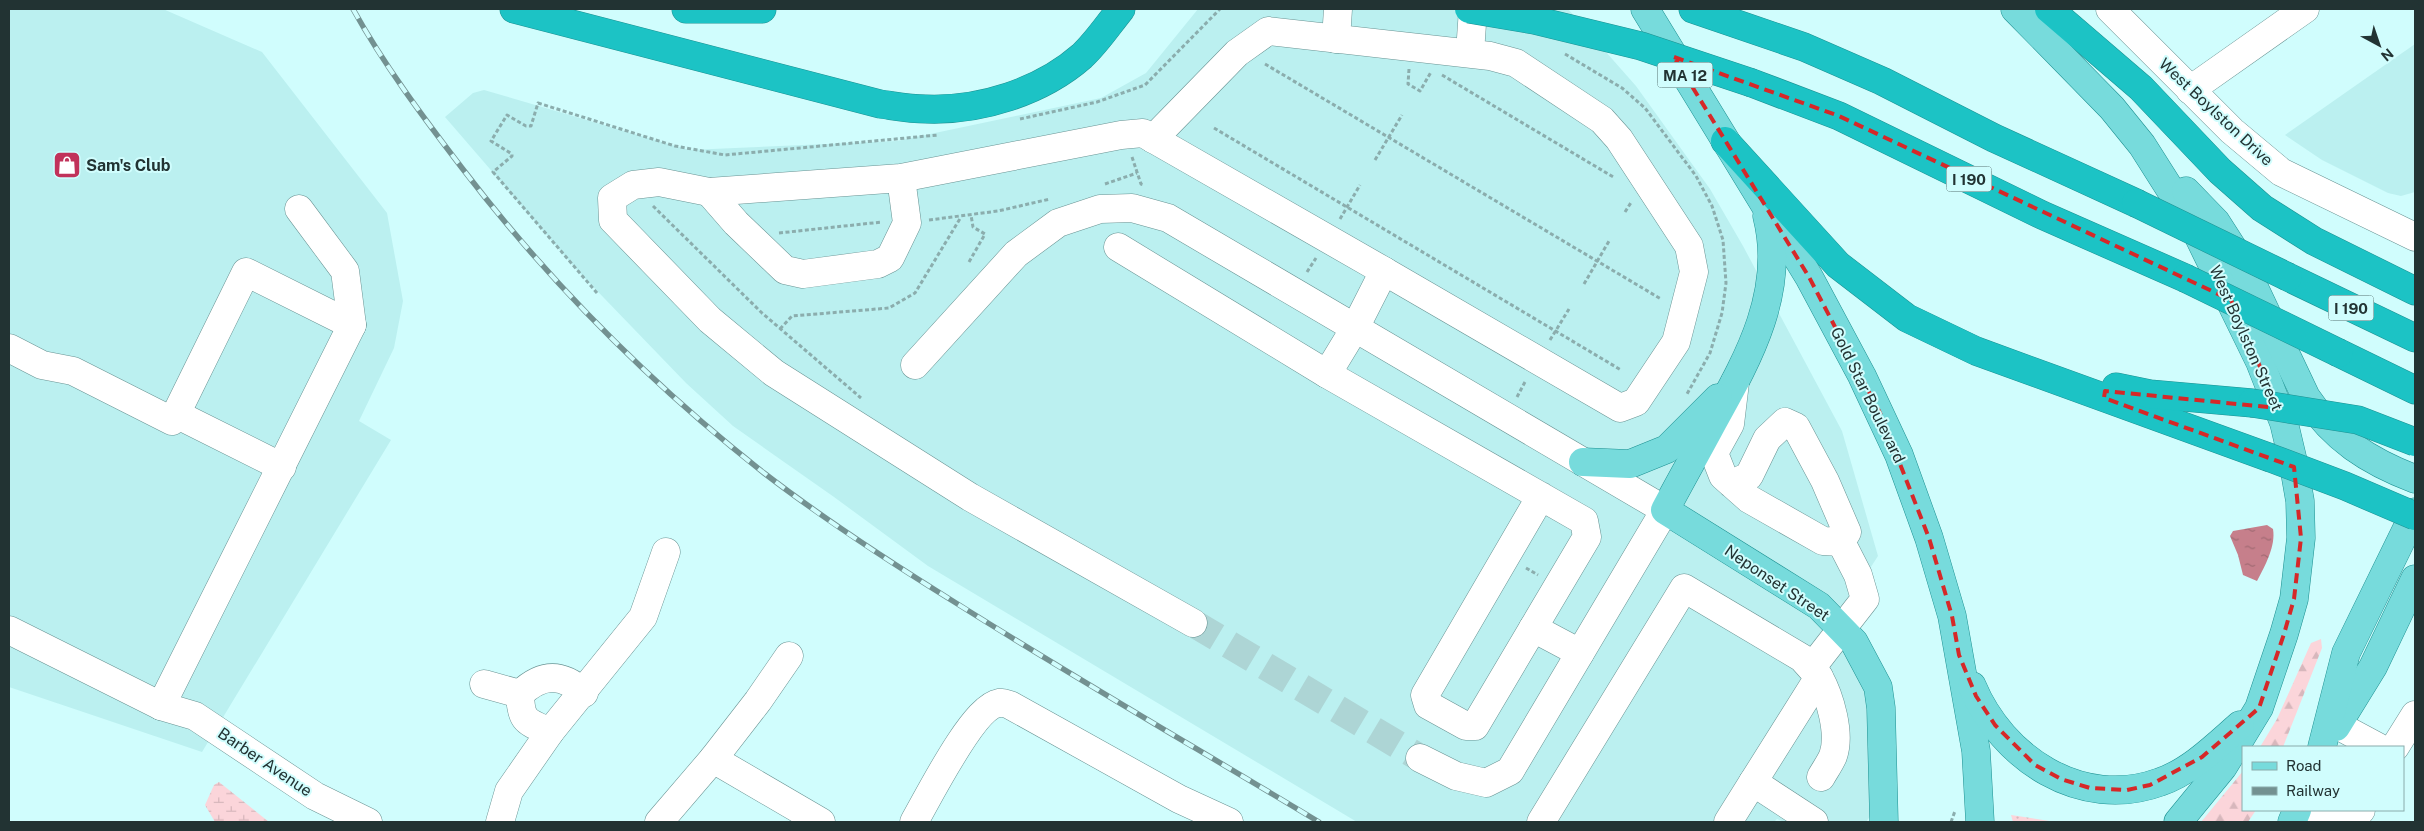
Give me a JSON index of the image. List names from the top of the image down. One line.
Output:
{"streets":{"highway":["I 190"],"main road":["MA 12","West Boylston Street","Gold Star Boulevard","Neponset Street"],"street":["West Boylston Drive","Barber Avenue"]},"places":{"shop":["Sam's Club"]},"legend":["Road","Railway"],"north":"bottom right"}
